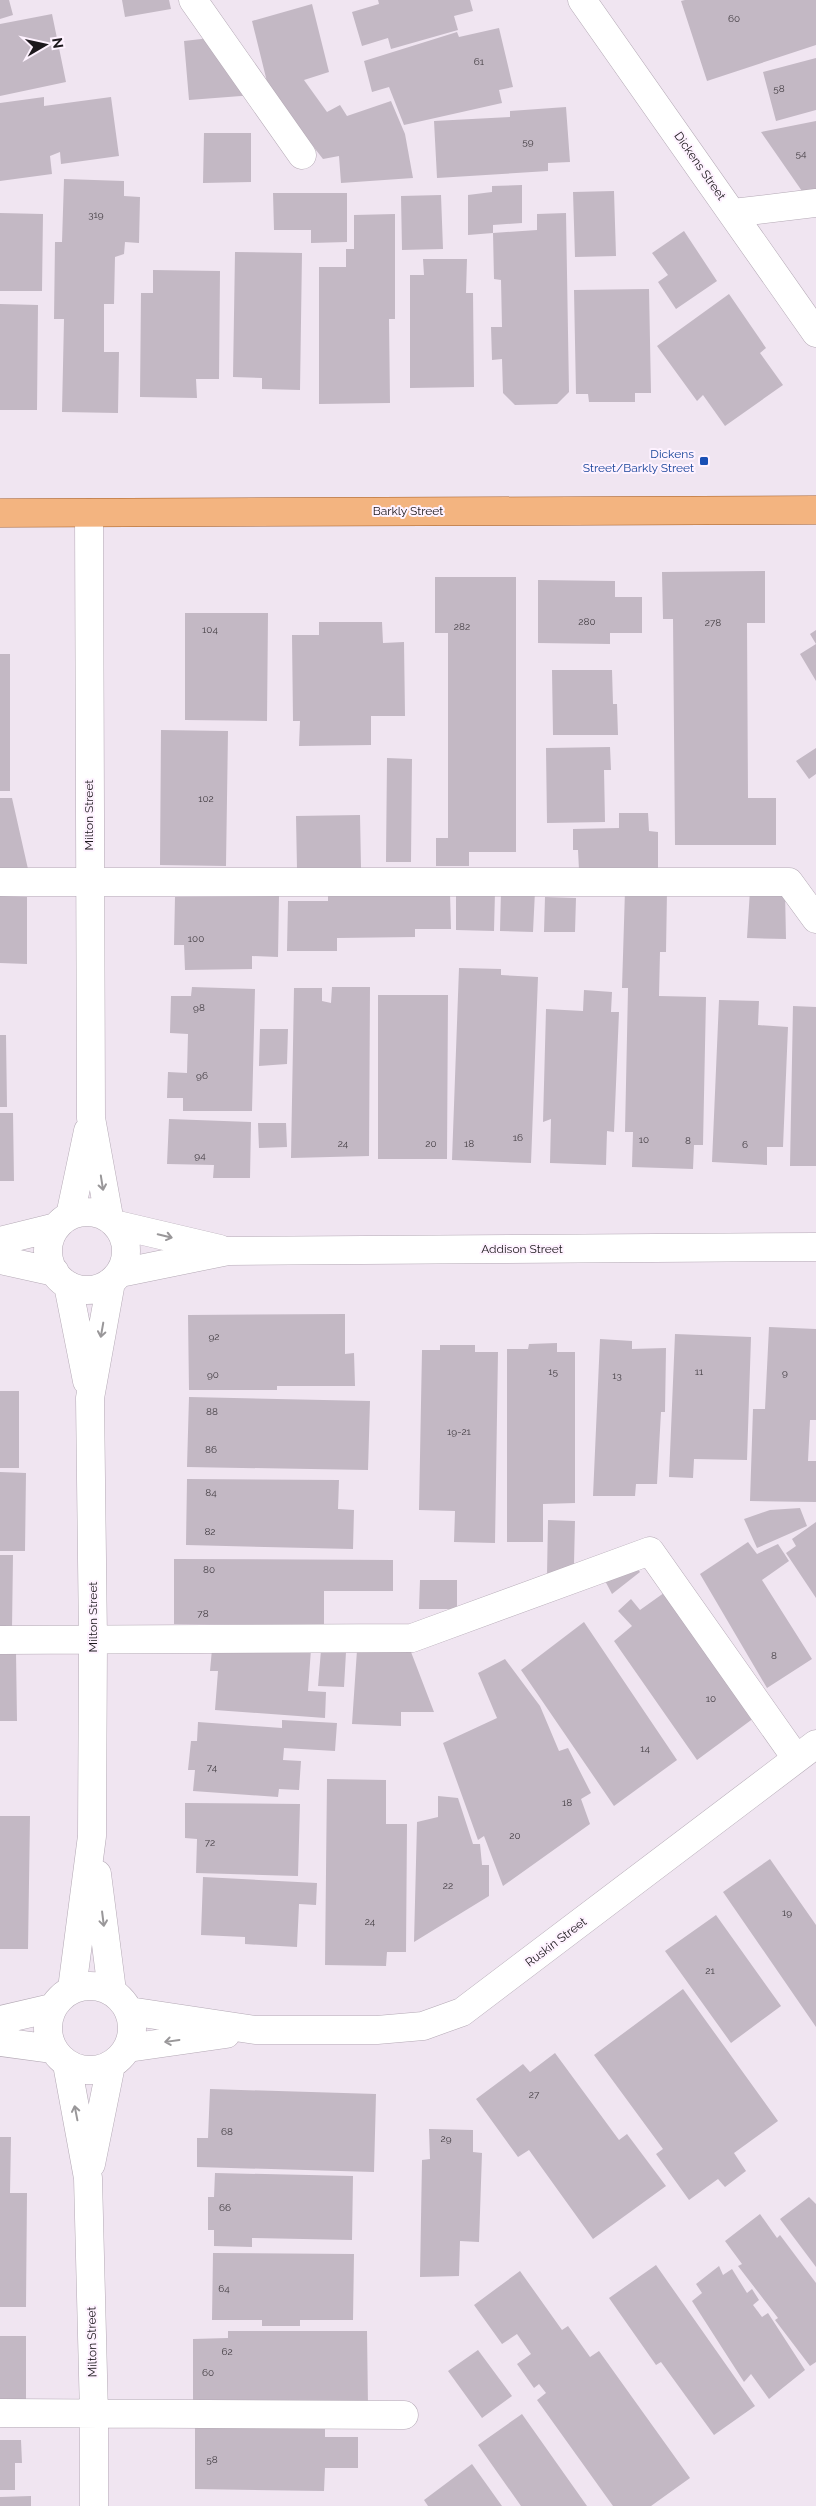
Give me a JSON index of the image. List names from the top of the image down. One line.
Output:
{"streets":{"main road":["Barkly Street"],"street":["Dickens Street","Milton Street","Addison Street","Ruskin Street"]},"crossings":[["Barkly Street","Milton Street"],["Milton Street","Addison Street"],["Milton Street","Ruskin Street"]],"places":{"transit":["Dickens Street/Barkly Street"]},"house_numbers":["60","61","58","59","54","319","280","278","282","104","102","100","98","96","16","10","8","24","20","18","6","94","92","15","11","9","90","13","88","19-21","86","84","82","80","78","8","10","14","74","18","20","72","22","19","24","21","27","68","29","66","64","62","60","58"],"north":"right"}
